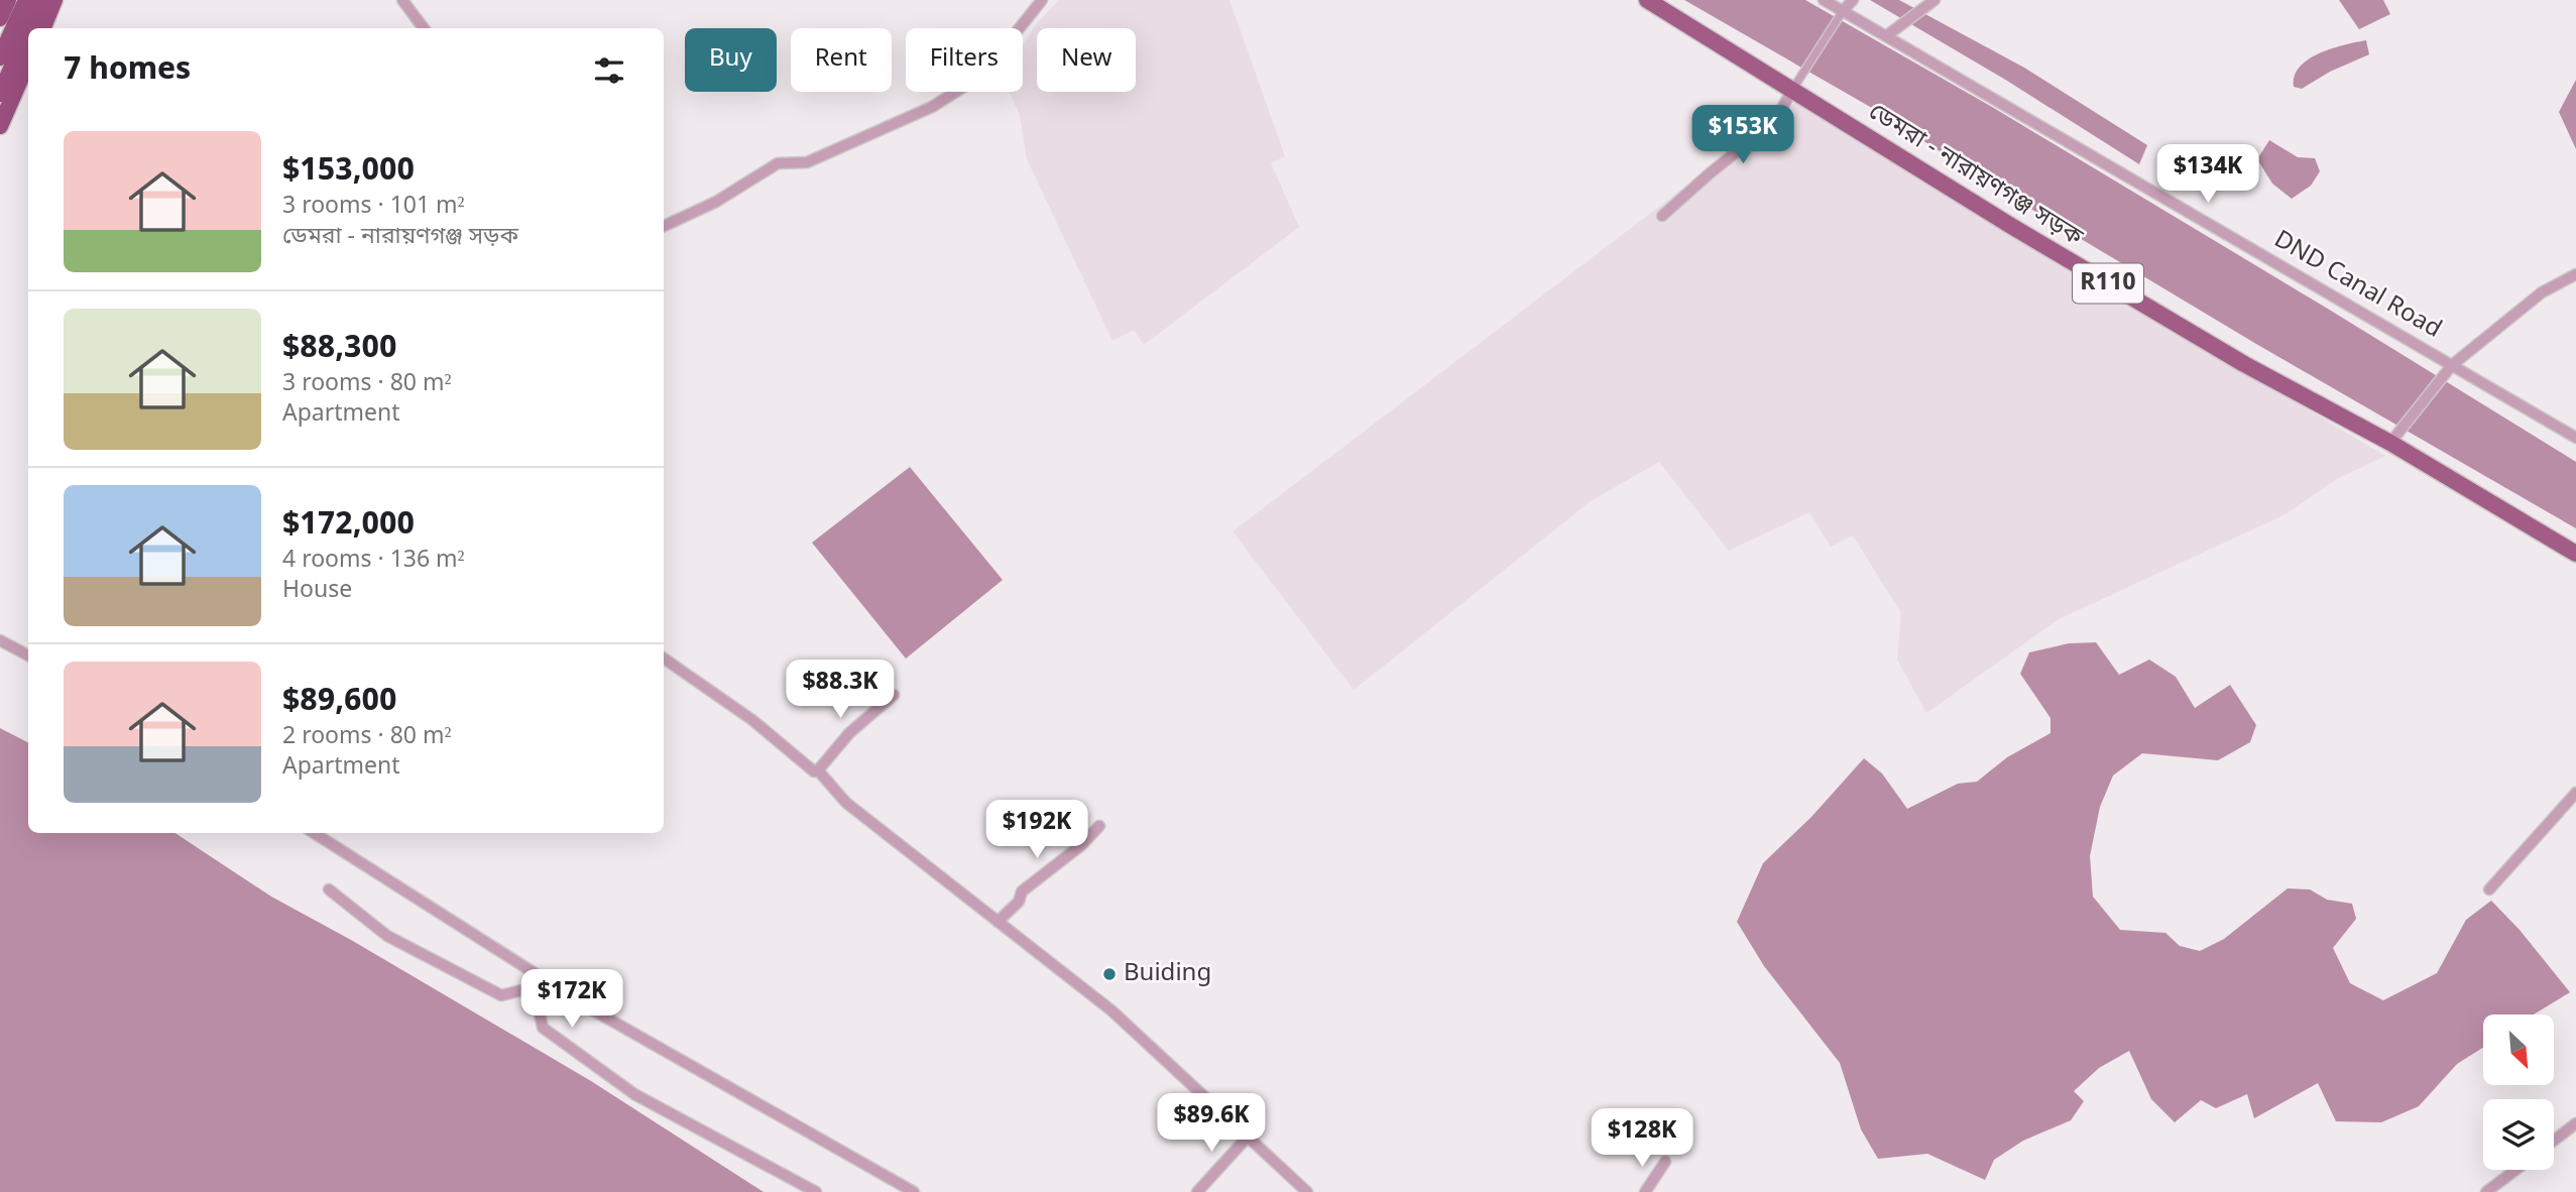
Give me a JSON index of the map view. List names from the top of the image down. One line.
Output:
{"streets":{"main road":["ডেমরা - নারায়ণগঞ্জ সড়ক","R110"],"street":["DND Canal Road"]},"places":["Buiding"],"north":"bottom right","page":{"chip":["Buy","Rent","Filters","New"],"heading":"7 homes","price":["$153K","$134K","$88.3K","$192K","$172K","$89.6K","$128K"],"list":[{"name":"$153,000","note":"3 rooms · 101 m² · ডেমরা - নারায়ণগঞ্জ সড়ক"},{"name":"$88,300","note":"3 rooms · 80 m² · Apartment"},{"name":"$172,000","note":"4 rooms · 136 m² · House"},{"name":"$89,600","note":"2 rooms · 80 m² · Apartment"}]}}
